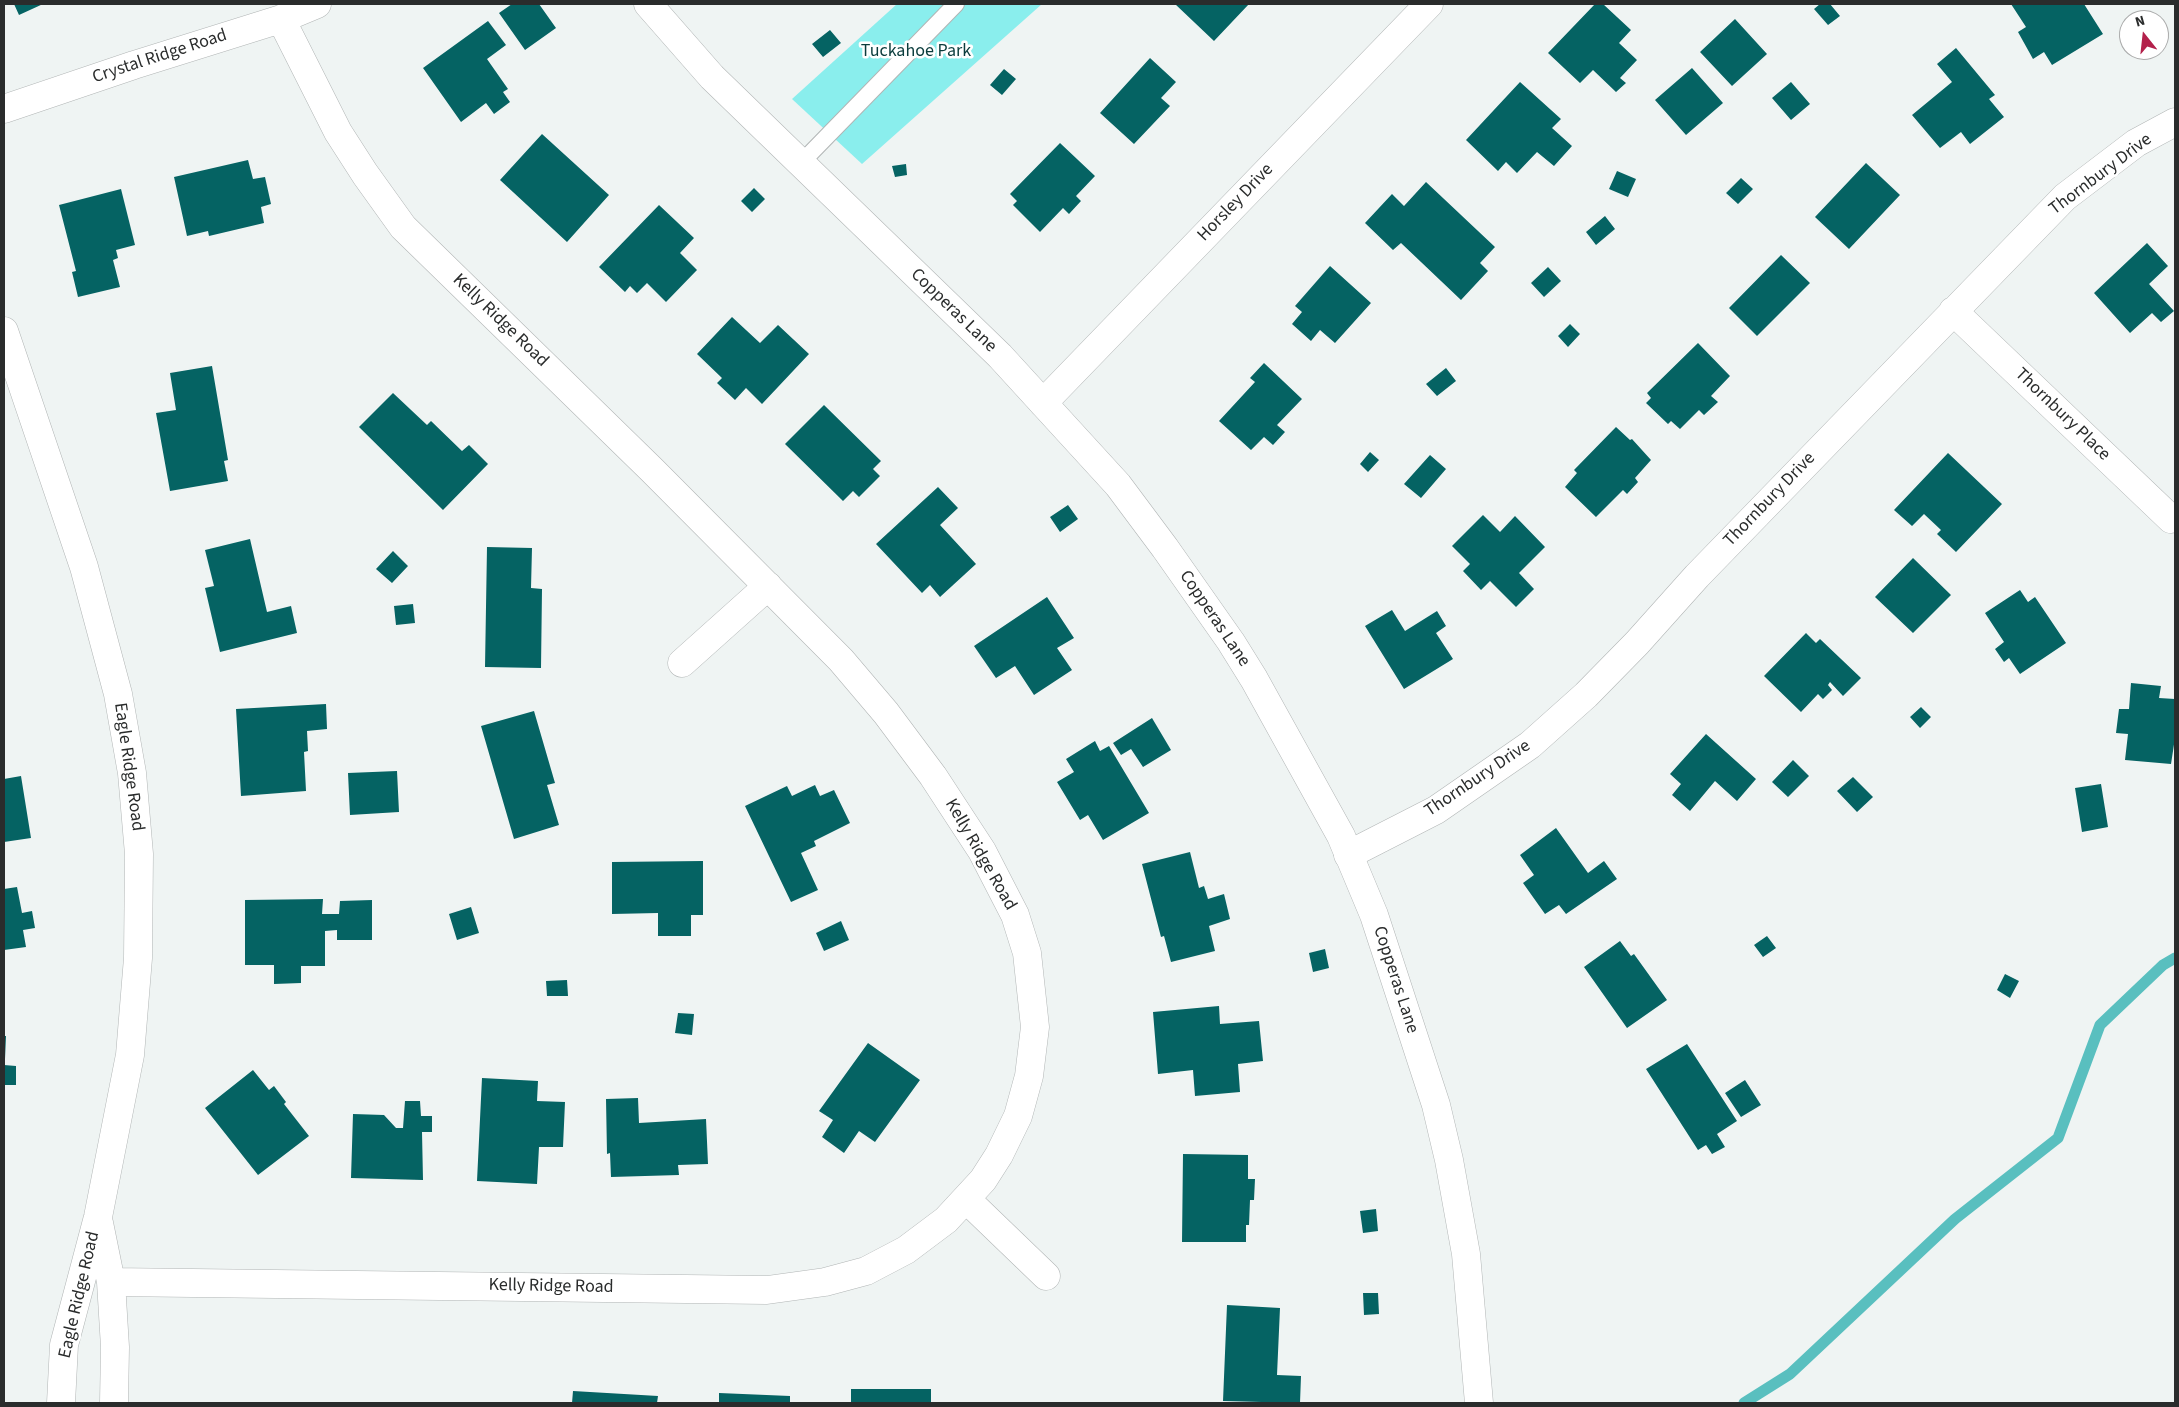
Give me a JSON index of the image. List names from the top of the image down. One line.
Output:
{"streets":{"street":["Crystal Ridge Road","Thornbury Drive","Horsley Drive","Copperas Lane","Kelly Ridge Road","Thornbury Place","Eagle Ridge Road"]},"crossings":[["Crystal Ridge Road","Kelly Ridge Road"],["Thornbury Drive","Copperas Lane"],["Thornbury Drive","Thornbury Place"],["Horsley Drive","Copperas Lane"],["Kelly Ridge Road","Eagle Ridge Road"]],"parks":["Tuckahoe Park"],"north":"top"}
